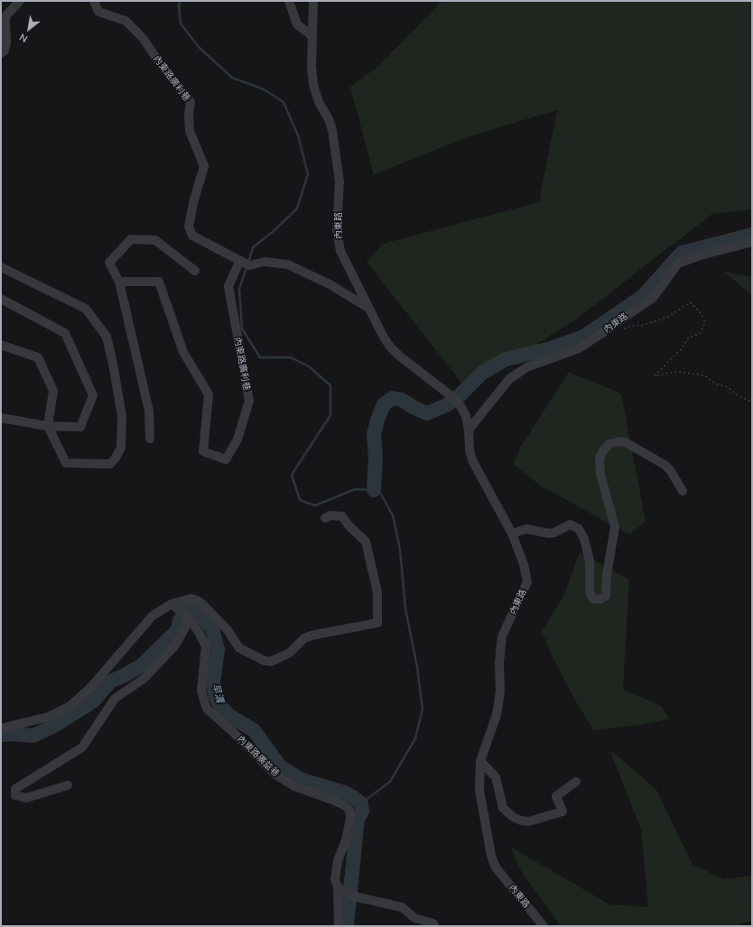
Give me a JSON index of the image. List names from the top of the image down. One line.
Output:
{"streets":{"street":["內東路廣利巷","內東路","內東路廣益巷"]},"crossings":[["內東路廣利巷","內東路"]],"water":["旱溝"],"north":"bottom left"}
